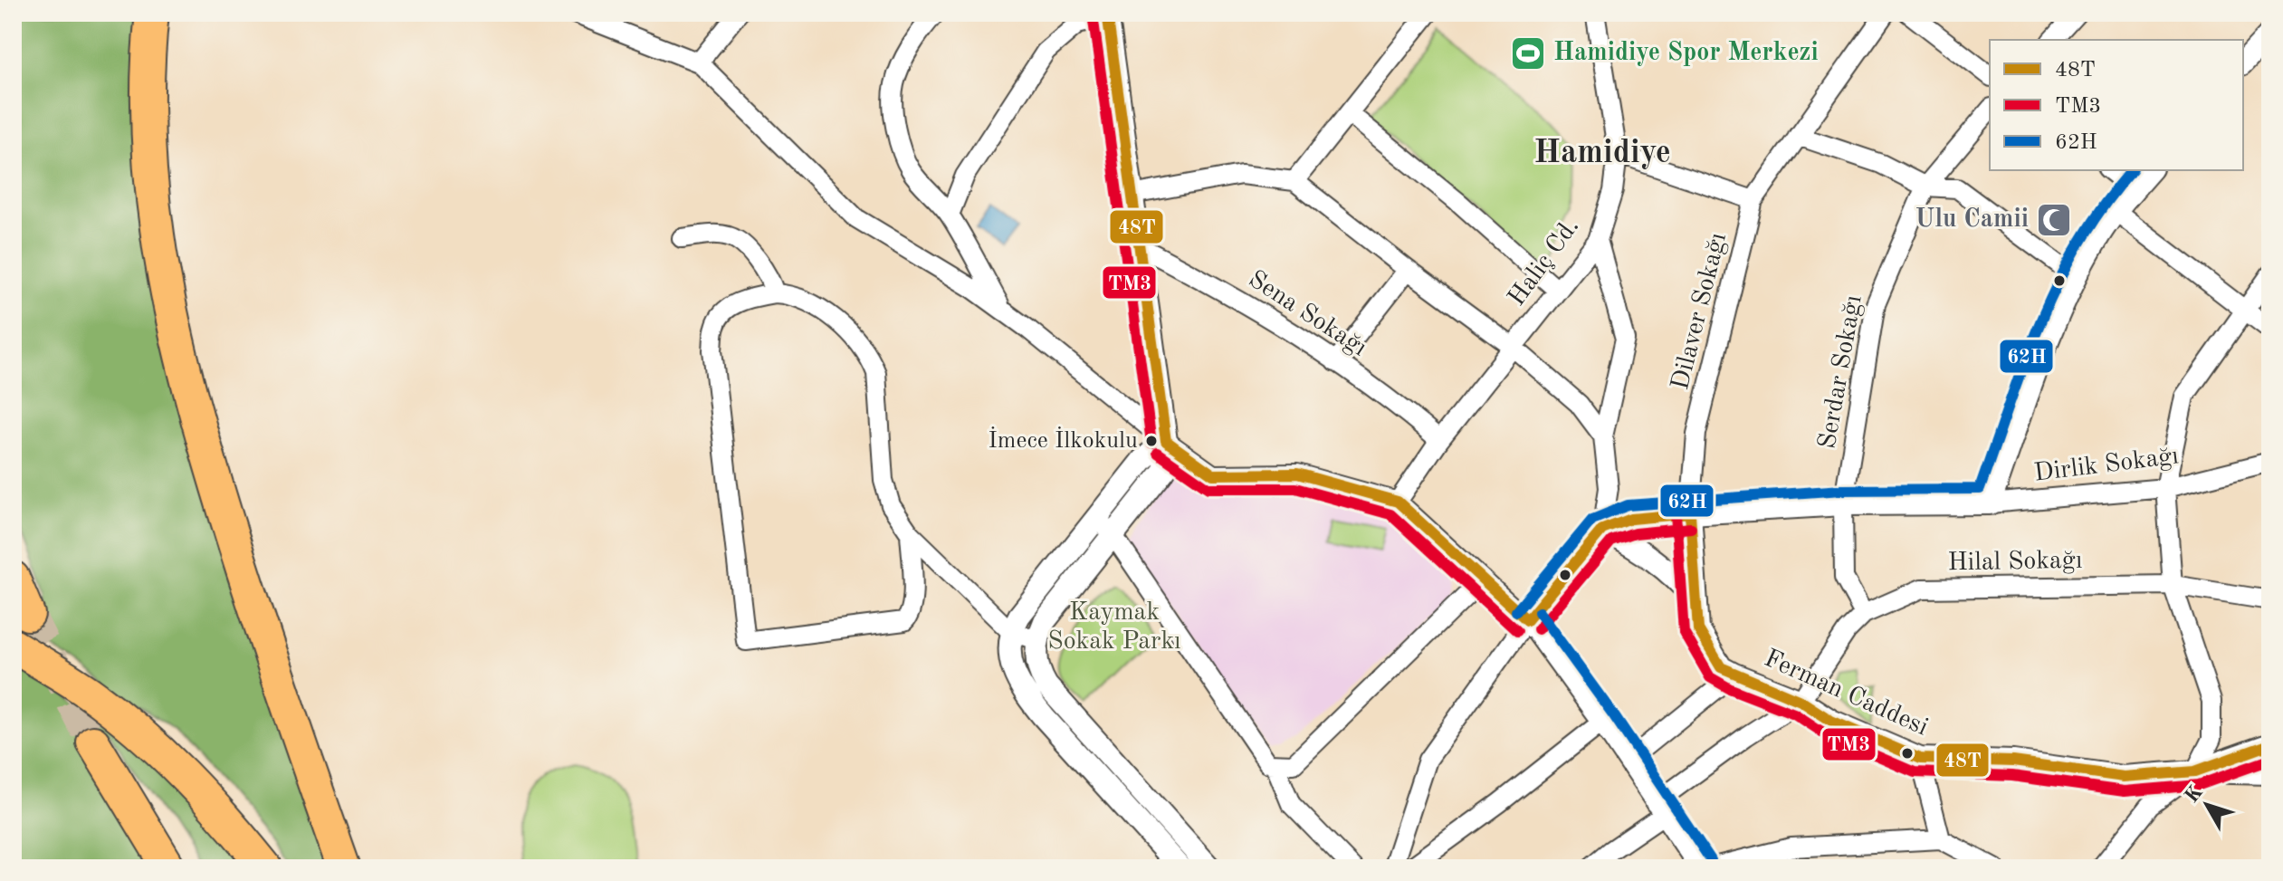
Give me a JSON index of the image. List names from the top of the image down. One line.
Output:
{"streets":{"street":["Haliç Cd.","Dilaver Sokağı","Sena Sokağı","Serdar Sokağı","Dirlik Sokağı","Hilal Sokağı","Ferman Caddesi"]},"crossings":[["Haliç Cd.","Sena Sokağı"],["Dilaver Sokağı","Ferman Caddesi"],["Serdar Sokağı","Hilal Sokağı"]],"districts":["Hamidiye"],"parks":["Kaymak Sokak Parkı"],"places":{"sports":["Hamidiye Spor Merkezi"],"mosque":["Ulu Camii"],"other":["İmece İlkokulu"]},"lines":["transit line 48T","transit line TM3","transit line 62H"],"legend":["48T","TM3","62H"],"north":"top left"}
